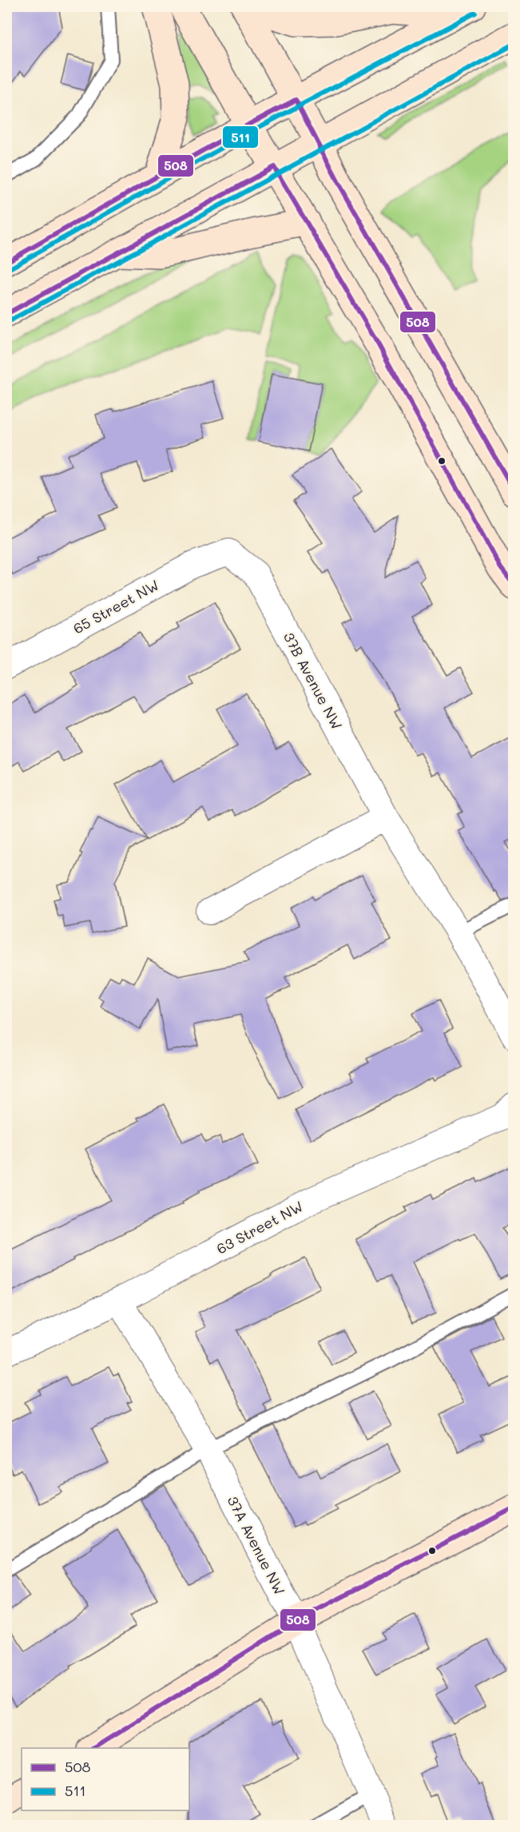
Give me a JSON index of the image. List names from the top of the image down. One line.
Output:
{"streets":{"street":["65 Street NW","37B Avenue NW","63 Street NW","37A Avenue NW"]},"crossings":[["65 Street NW","37B Avenue NW"],["63 Street NW","37A Avenue NW"]],"lines":["transit line 511","transit line 508"],"legend":["508","511"]}
